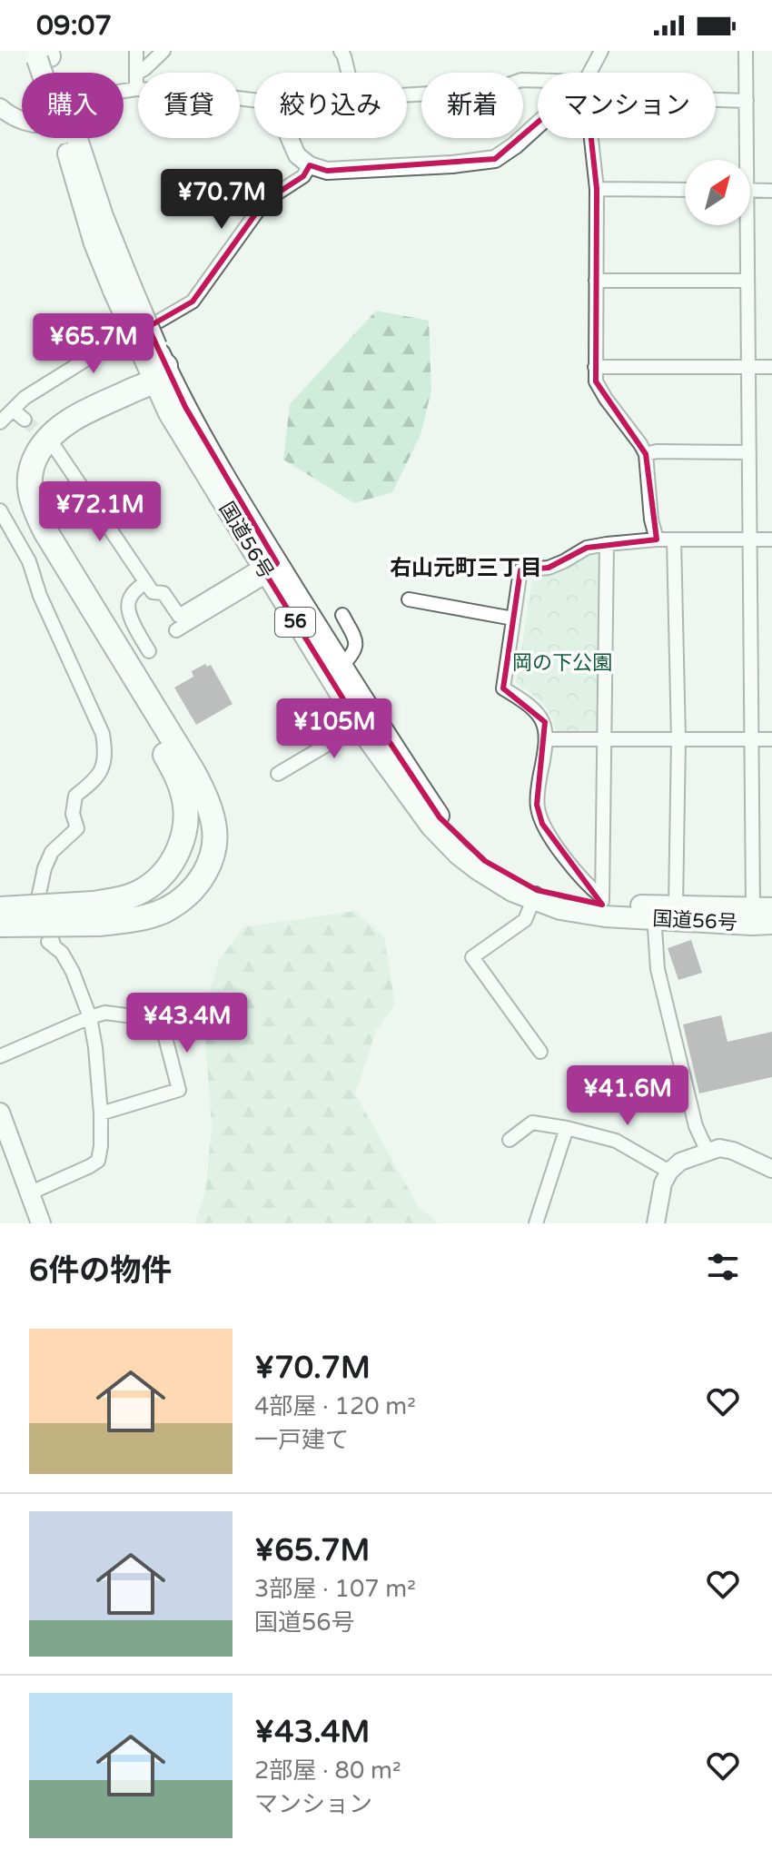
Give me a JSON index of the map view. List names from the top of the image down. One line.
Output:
{"streets":{"highway":["国道56号","56"]},"districts":["右山元町三丁目"],"parks":["岡の下公園"],"north":"top right","page":{"status":"09:07","chip":["購入","賃貸","絞り込み","新着","マンション"],"price":["¥70.7M","¥65.7M","¥72.1M","¥105M","¥43.4M","¥41.6M"],"heading":"6件の物件","list":[{"name":"¥70.7M","note":"4部屋 · 120 m² · 一戸建て"},{"name":"¥65.7M","note":"3部屋 · 107 m² · 国道56号"},{"name":"¥43.4M","note":"2部屋 · 80 m² · マンション"}]}}
